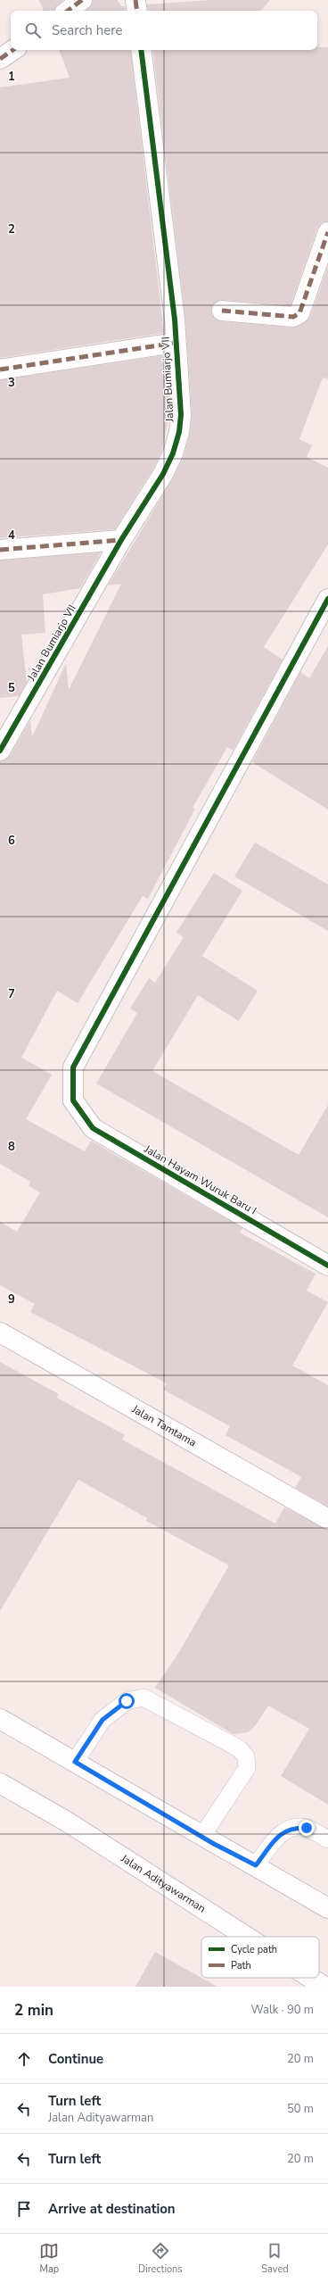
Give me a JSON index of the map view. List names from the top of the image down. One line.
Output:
{"streets":{"street":["Jalan Bumiarjo VII","Jalan Hayam Wuruk Baru I","Jalan Tamtama","Jalan Adityawarman"]},"legend":["Cycle path","Path"],"page":{"search":"Search here","heading":["2 min","Walk · 90 m"],"list":[["Continue","20 m"],["Turn left","Jalan Adityawarman","50 m"],["Turn left","20 m"],"Arrive at destination"],"nav":["Map","Directions","Saved"]},"grid":{"rows":["1","2","3","4","5","6","7","8","9"]}}
